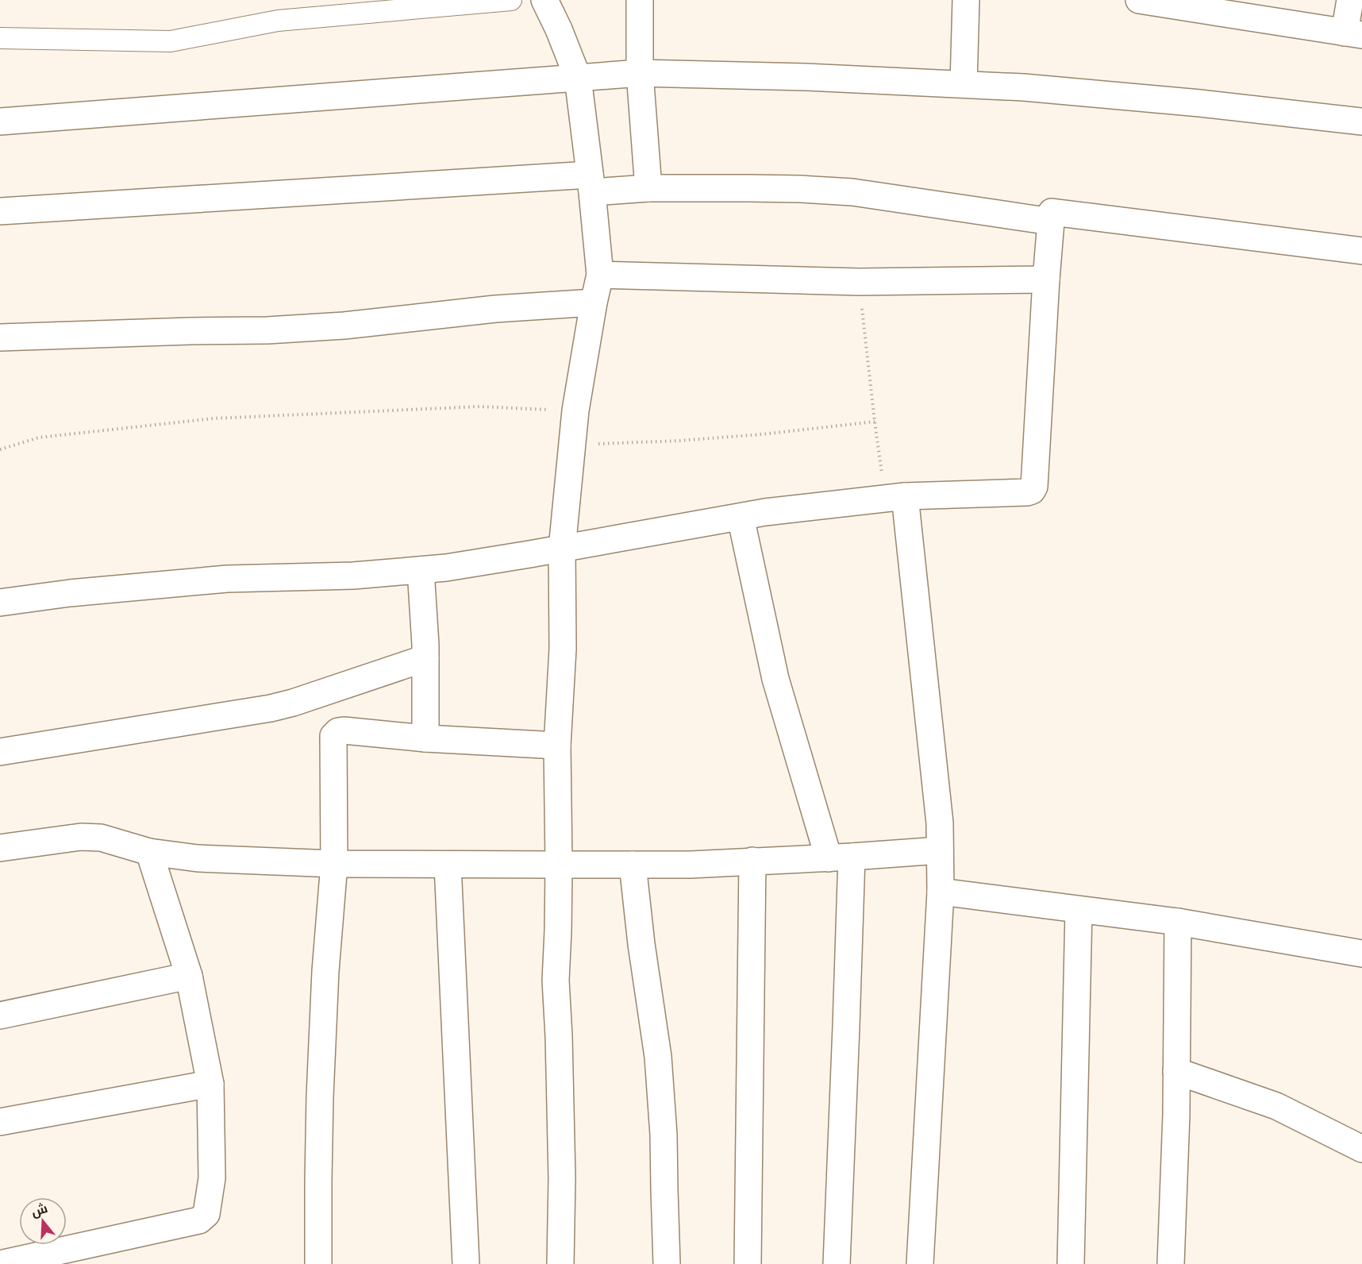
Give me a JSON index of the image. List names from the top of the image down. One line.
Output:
{"north":"top"}
